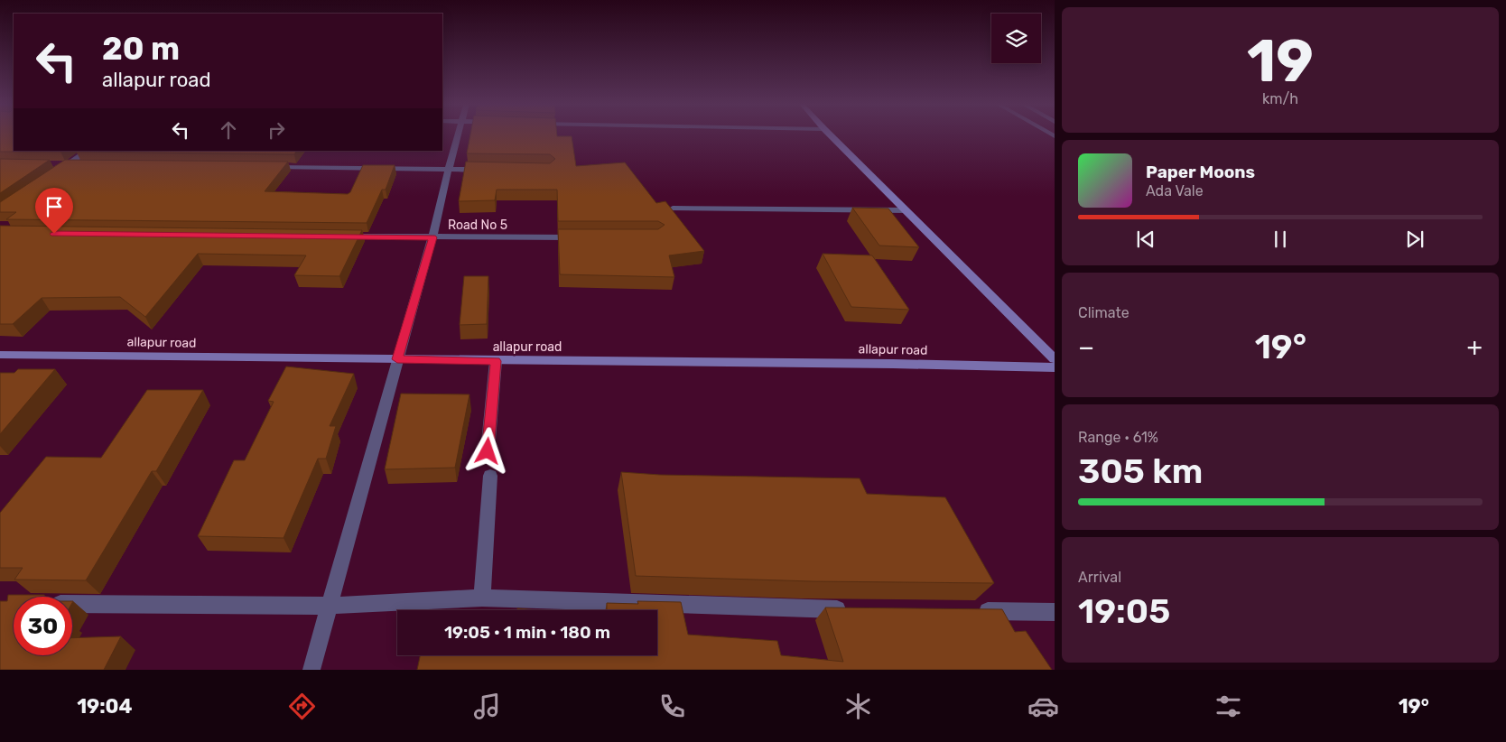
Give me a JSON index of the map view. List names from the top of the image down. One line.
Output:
{"streets":{"main road":["allapur road"],"street":["Road No 5"]},"page":{"tile":[["19","km/h"],"Climate",["Range · 61%","305 km"],["Arrival","19:05"]],"turn":["20 m","allapur road"],"song":["Paper Moons","Ada Vale"],"heat":["−","19°","+"],"limit":"30","trip":"19:05 · 1 min · 180 m","tabs":["19:04","19°"]}}
